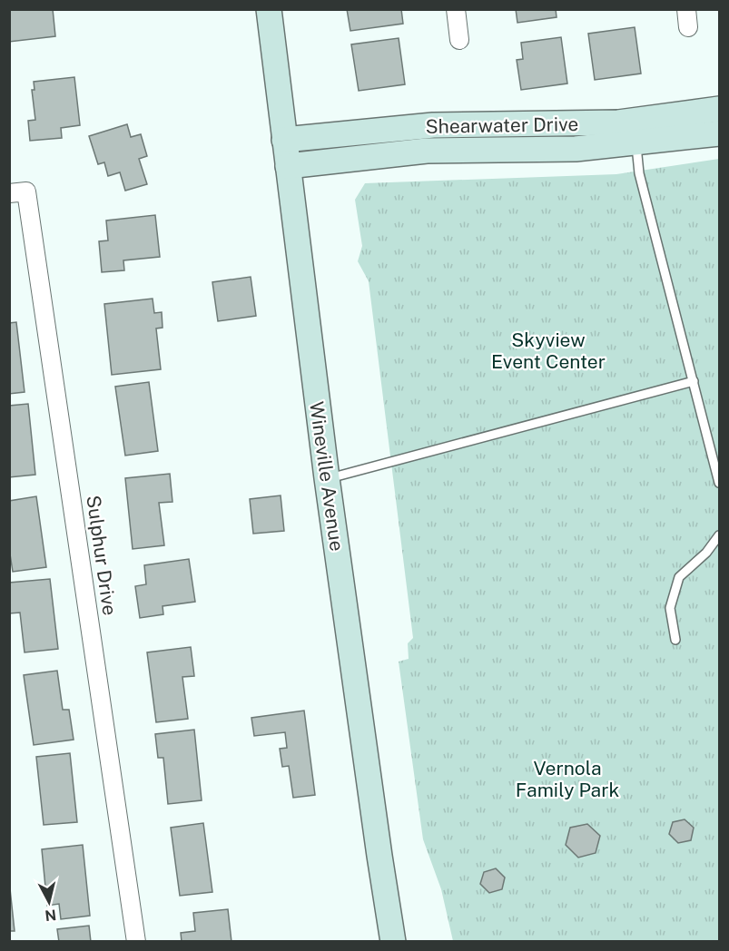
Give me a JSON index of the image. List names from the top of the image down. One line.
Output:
{"streets":{"main road":["Shearwater Drive","Wineville Avenue"],"street":["Sulphur Drive"]},"crossings":[["Shearwater Drive","Wineville Avenue"]],"parks":["Skyview Event Center","Vernola Family Park"],"north":"bottom"}
